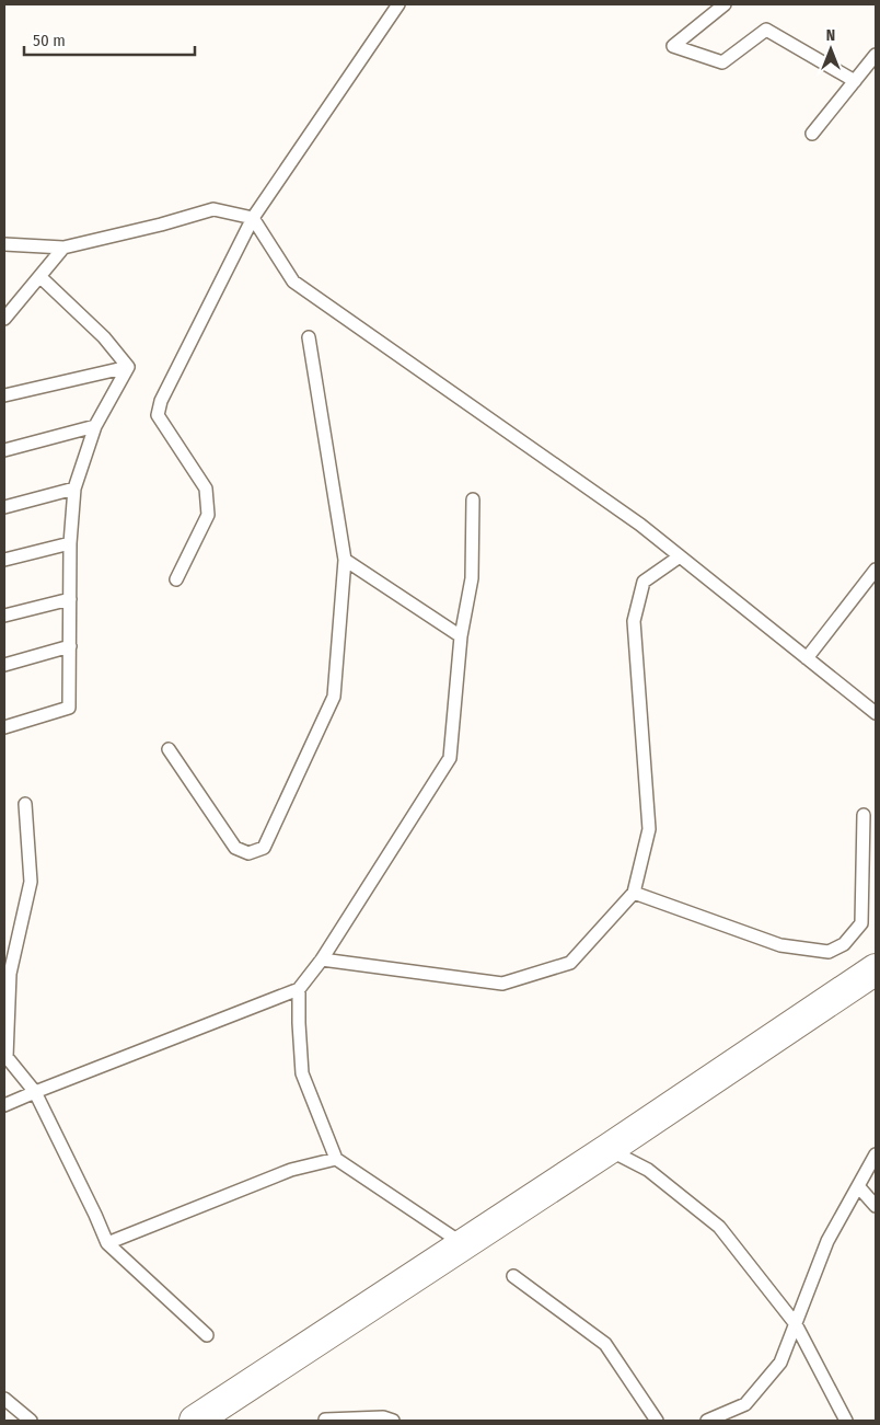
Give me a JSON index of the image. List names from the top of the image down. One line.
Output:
{"scale_bar":"50 m","north":"top"}
